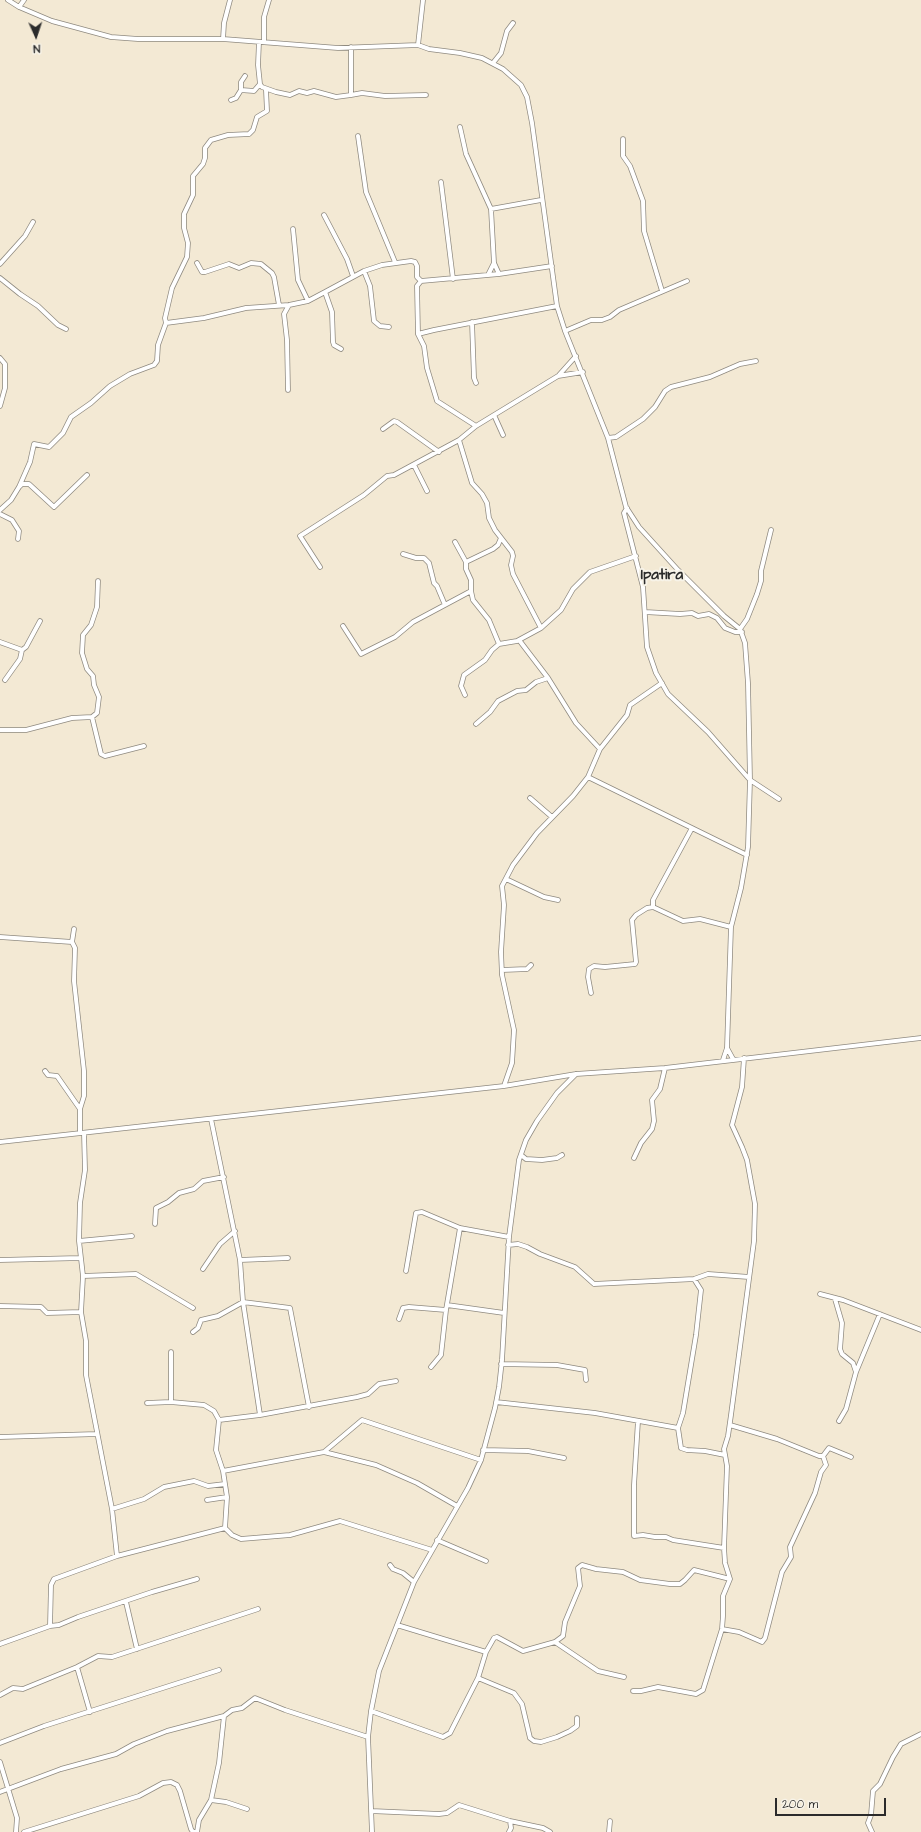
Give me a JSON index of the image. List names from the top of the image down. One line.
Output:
{"districts":["Ipatira"],"scale_bar":"200 m","north":"bottom"}
